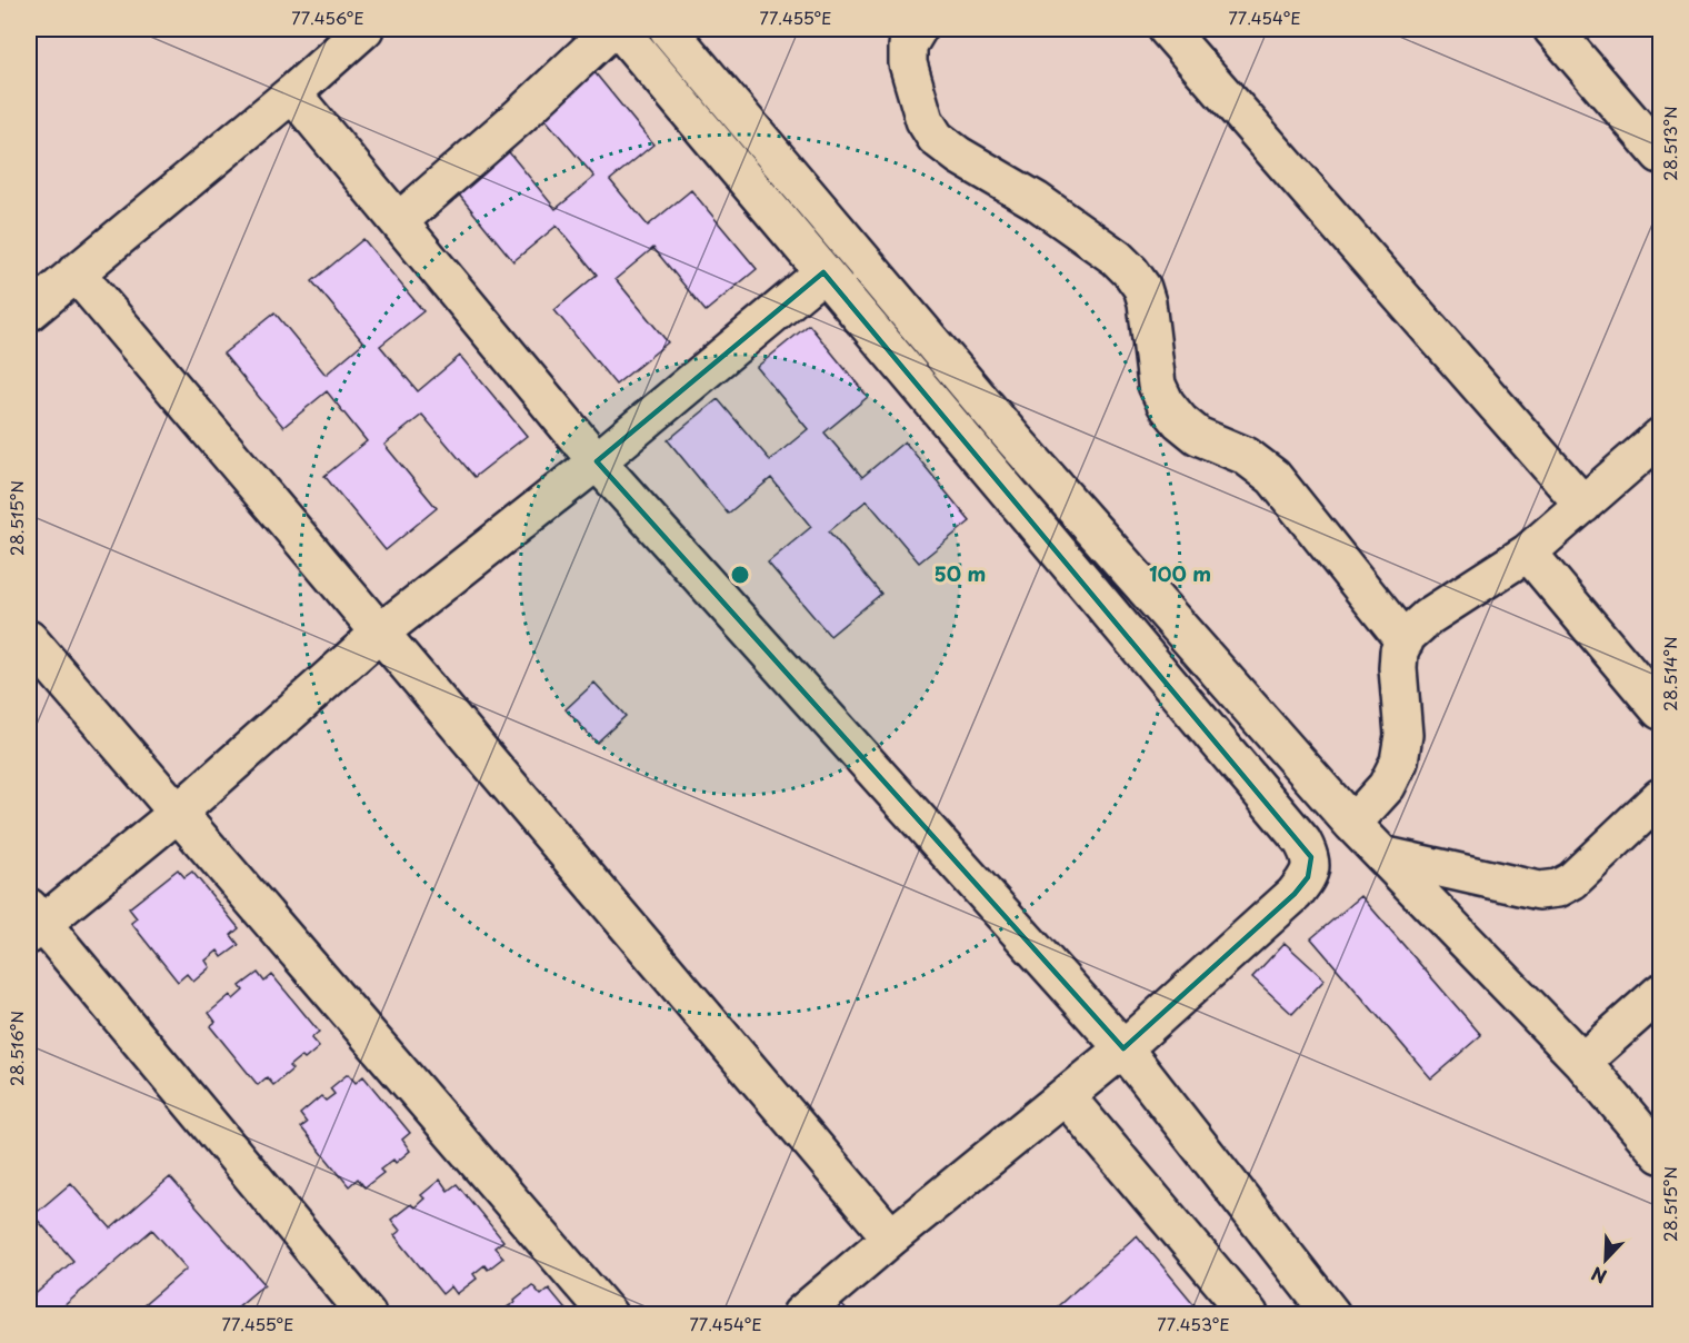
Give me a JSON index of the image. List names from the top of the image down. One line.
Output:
{"north":"bottom left","coordinates":["77.456°E","77.455°E","77.454°E","28.513°N","28.515°N","28.514°N","28.516°N","77.453°E"],"rings":["50 m","100 m"]}
